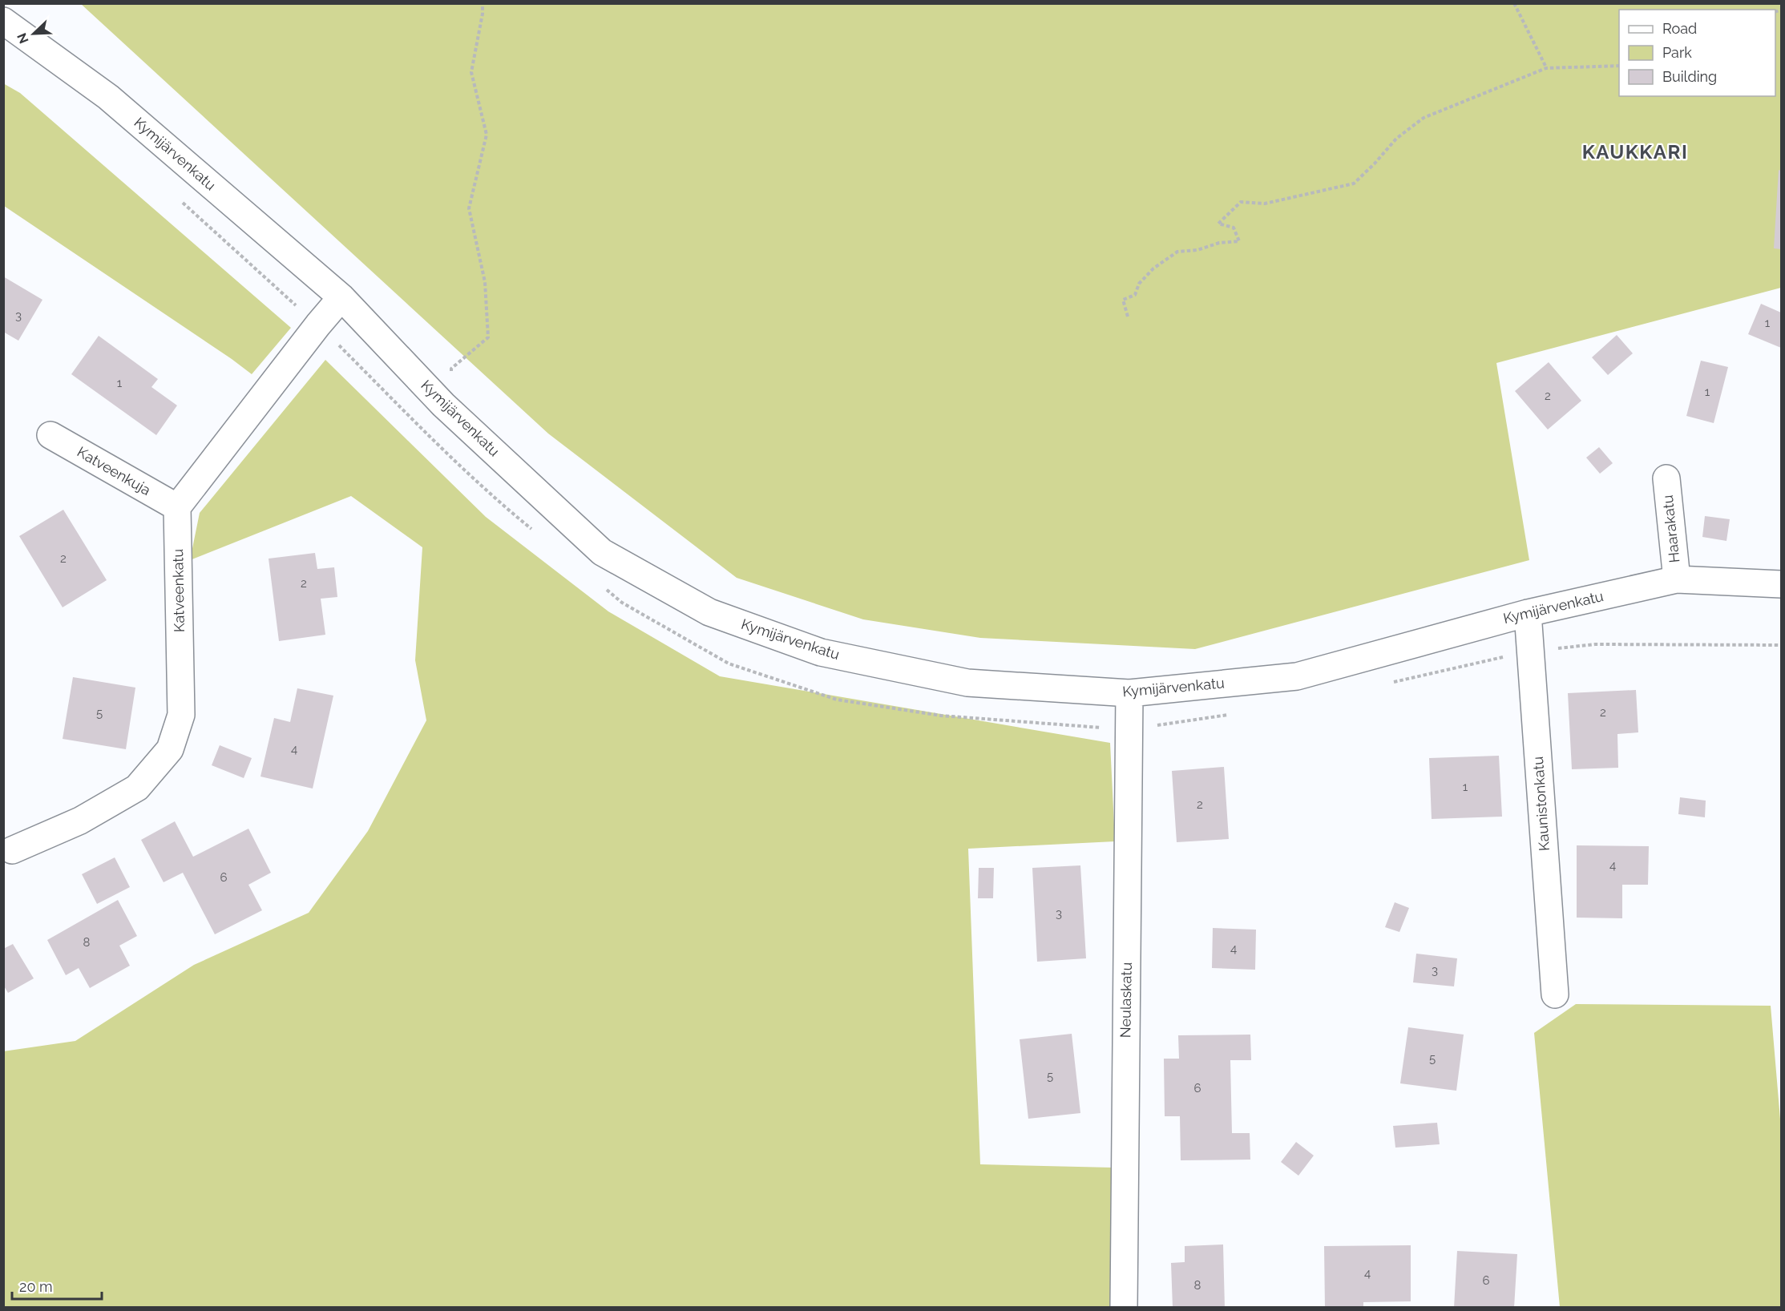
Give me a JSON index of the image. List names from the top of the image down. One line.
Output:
{"streets":{"street":["Kymijärvenkatu","Katveenkuja","Haarakatu","Katveenkatu","Kaunistonkatu","Neulaskatu"]},"crossings":[["Kymijärvenkatu","Haarakatu"],["Kymijärvenkatu","Kaunistonkatu"],["Kymijärvenkatu","Neulaskatu"],["Katveenkuja","Katveenkatu"]],"districts":["KAUKKARI"],"house_numbers":["3","1","1","1","2","2","2","2","5","4","1","2","4","6","3","8","4","3","5","5","6","4","6","8"],"legend":["Road","Park","Building"],"scale_bar":"20 m","north":"bottom left"}
